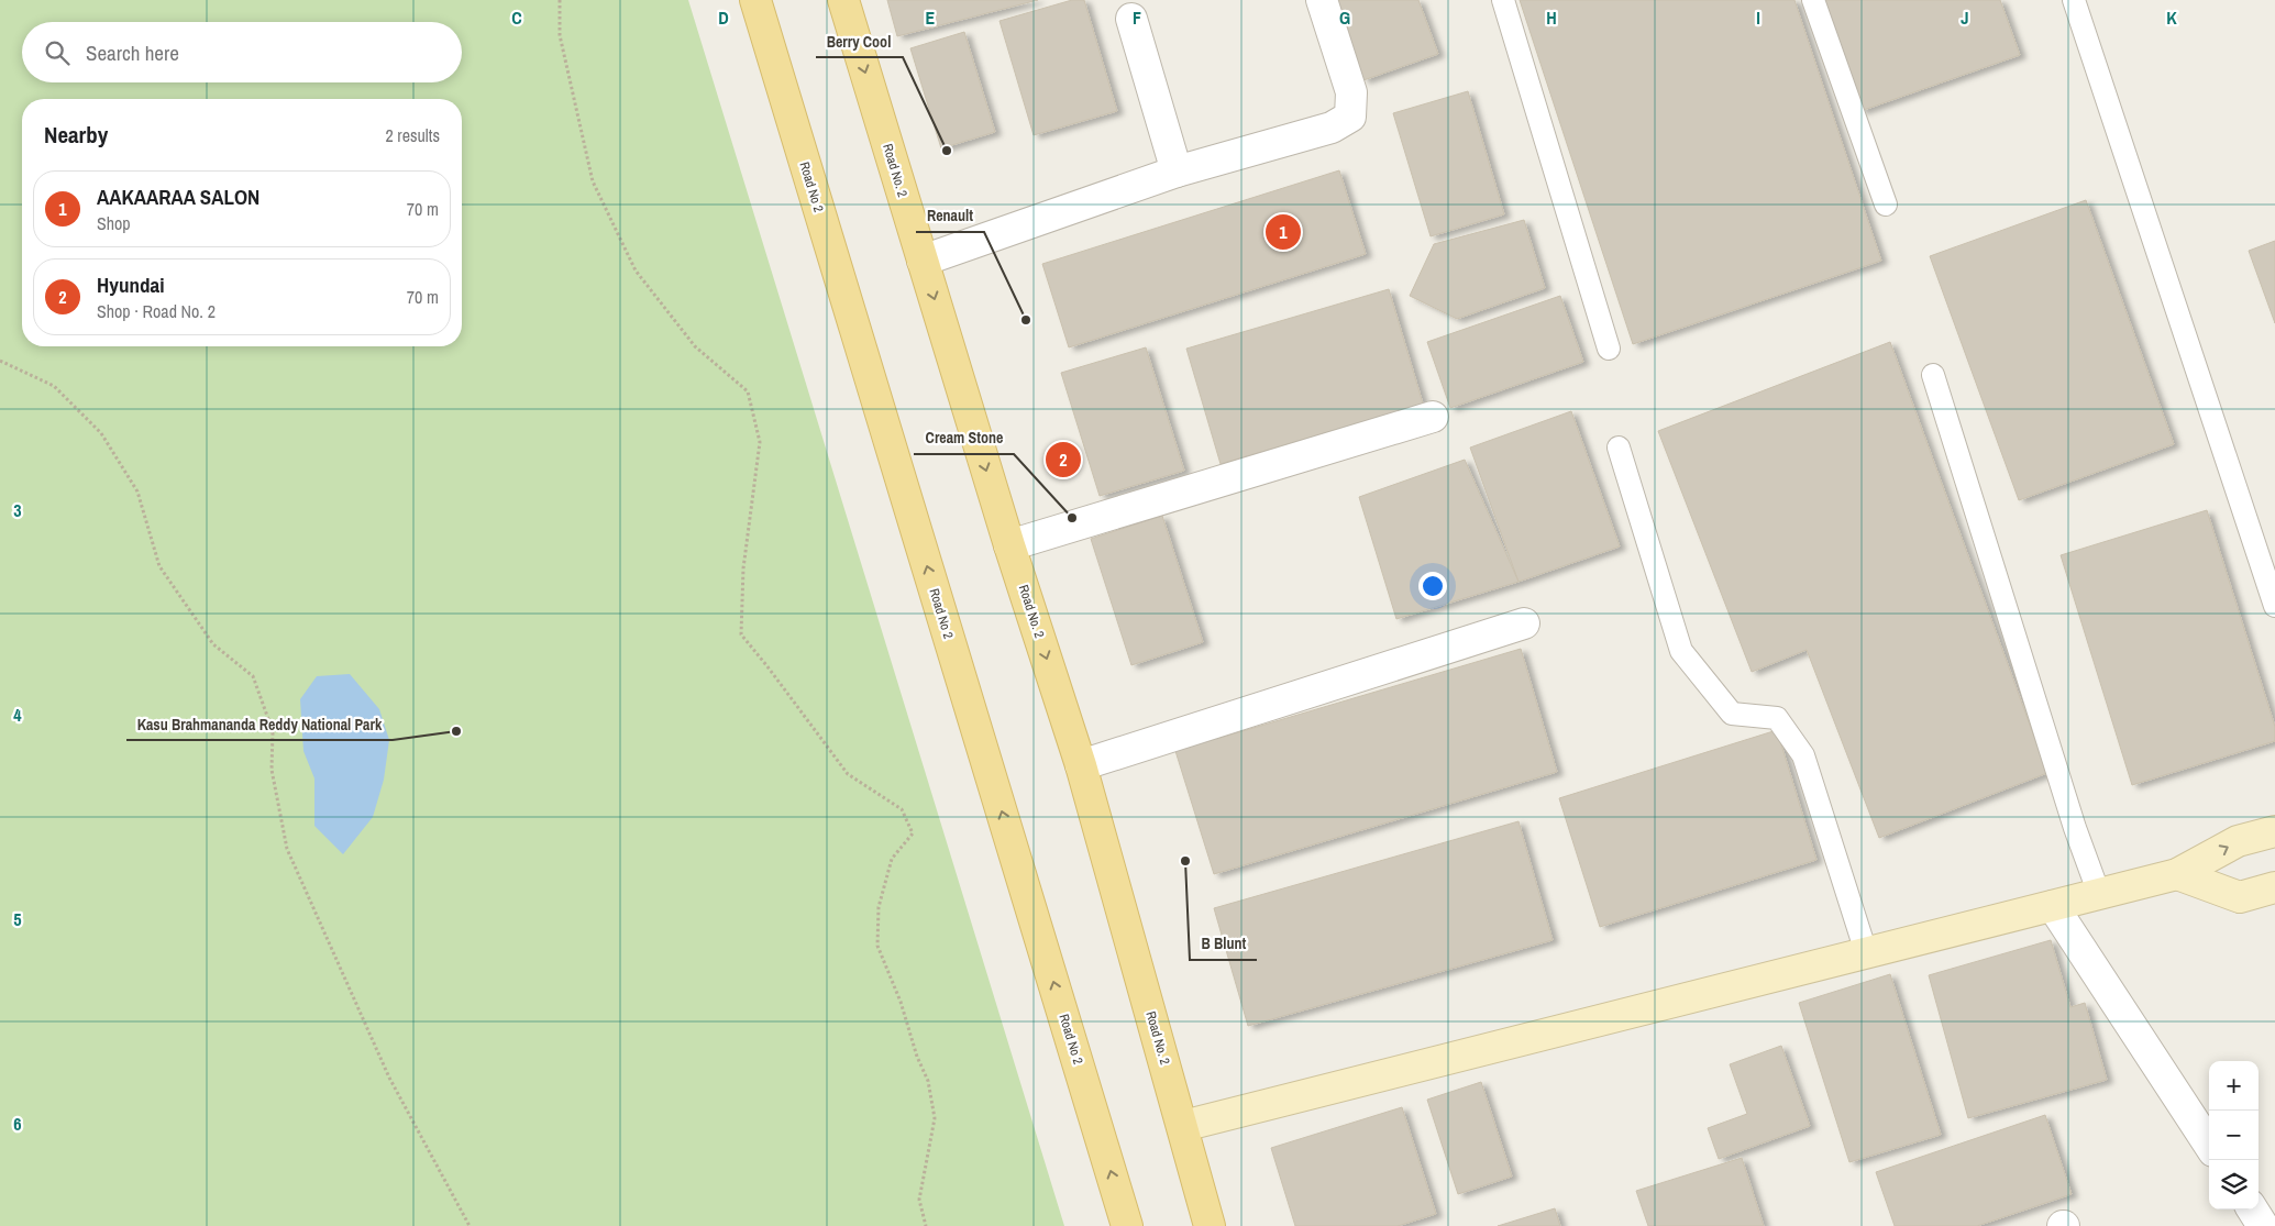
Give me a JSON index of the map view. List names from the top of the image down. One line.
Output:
{"streets":{"main road":["Road No. 2","Road No 2"]},"one_way":["Road No. 2","Road No 2"],"places":["Berry Cool","Renault","Cream Stone","Kasu Brahmananda Reddy National Park","B Blunt"],"page":{"search":"Search here","heading":["Nearby","2 results"],"list":[{"mark":"1","name":"AAKAARAA SALON","note":"Shop","value":"70 m"},{"mark":"2","name":"Hyundai","note":"Shop · Road No. 2","value":"70 m"}],"pins":["1","2"],"map_buttons":["+","−"]},"grid":{"columns":["C","D","E","F","G","H","I","J","K"],"rows":["3","4","5","6"]}}
